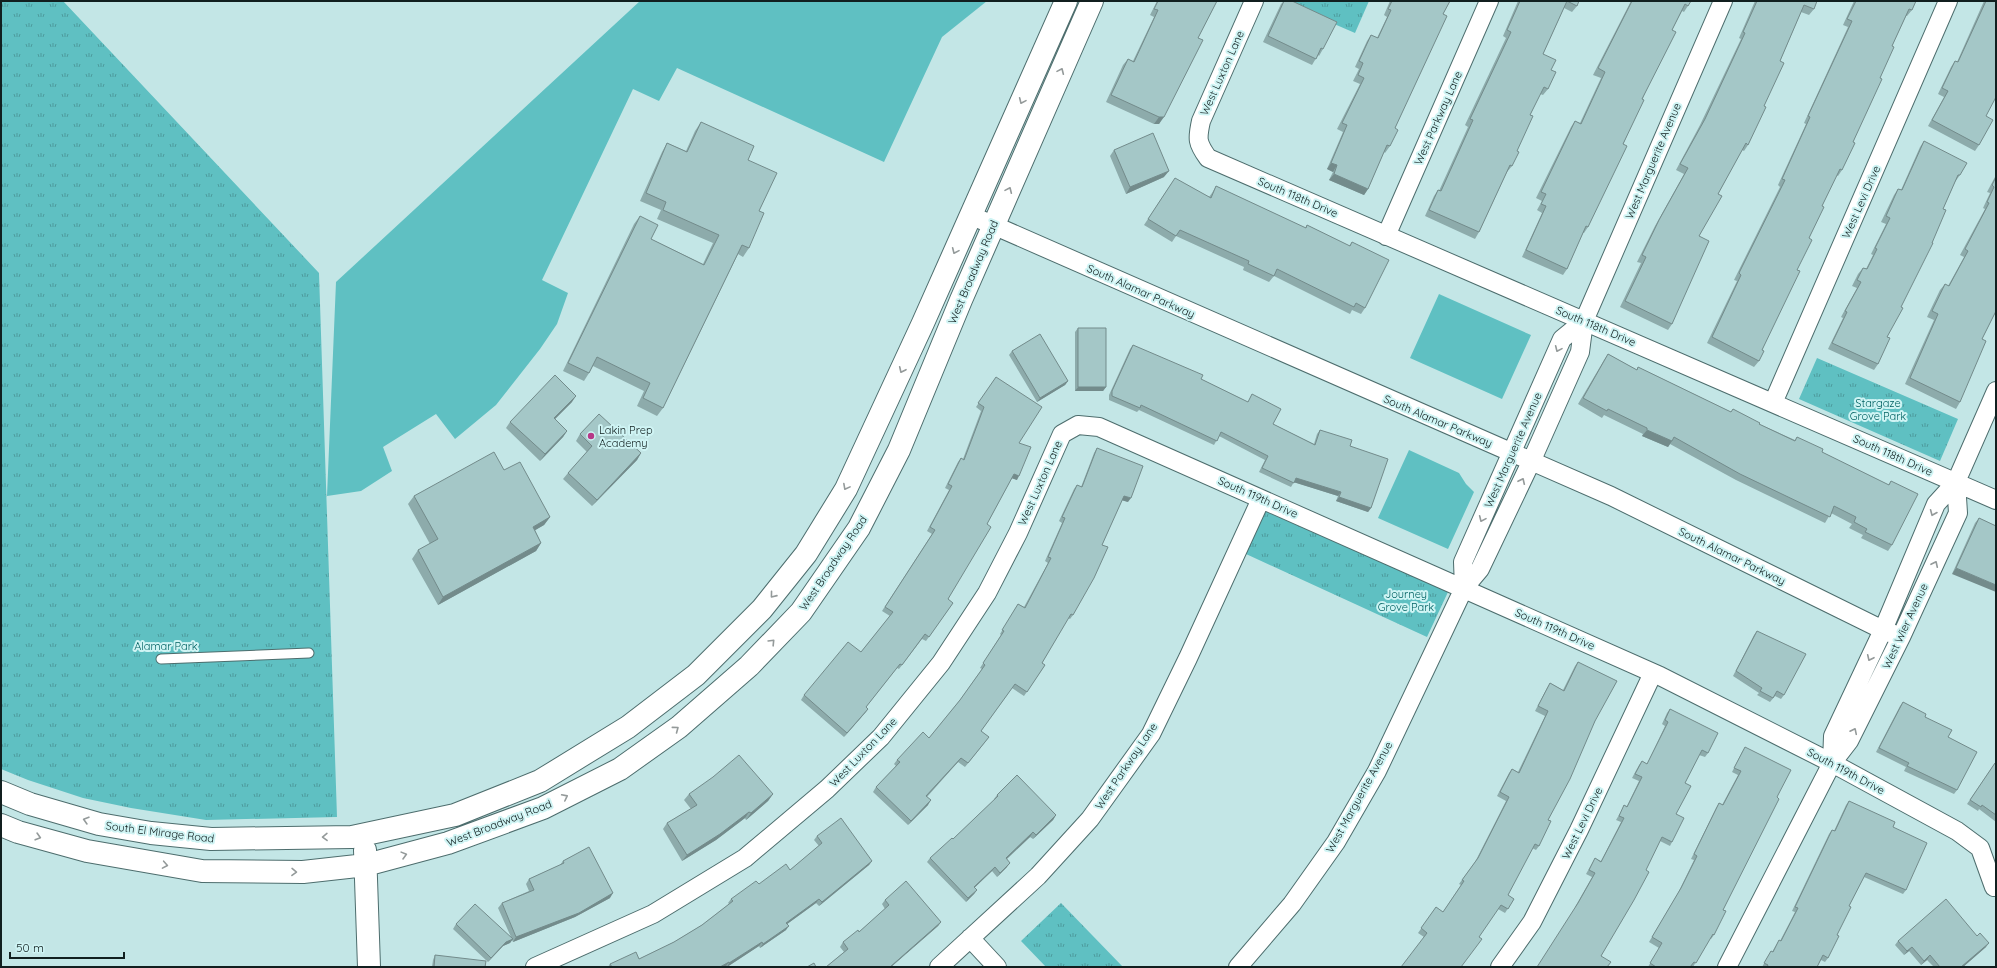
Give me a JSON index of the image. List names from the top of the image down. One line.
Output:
{"streets":{"main road":["West Broadway Road","South El Mirage Road"],"street":["West Luxton Lane","West Parkway Lane","West Marguerite Avenue","South 118th Drive","West Levi Drive","South Alamar Parkway","South 119th Drive","West Wier Avenue"]},"crossings":[["West Luxton Lane","South 118th Drive"],["West Luxton Lane","South 119th Drive"],["West Parkway Lane","South 118th Drive"],["West Parkway Lane","South 119th Drive"],["West Marguerite Avenue","South 118th Drive"],["West Marguerite Avenue","South Alamar Parkway"],["West Marguerite Avenue","South 119th Drive"],["South 118th Drive","West Levi Drive"],["South 118th Drive","West Wier Avenue"],["West Levi Drive","South 119th Drive"],["West Broadway Road","South Alamar Parkway"],["South Alamar Parkway","West Wier Avenue"],["South 119th Drive","West Wier Avenue"]],"parks":["Stargaze Grove Park","Journey Grove Park","Alamar Park"],"places":["Lakin Prep Academy"],"scale_bar":"50 m"}
